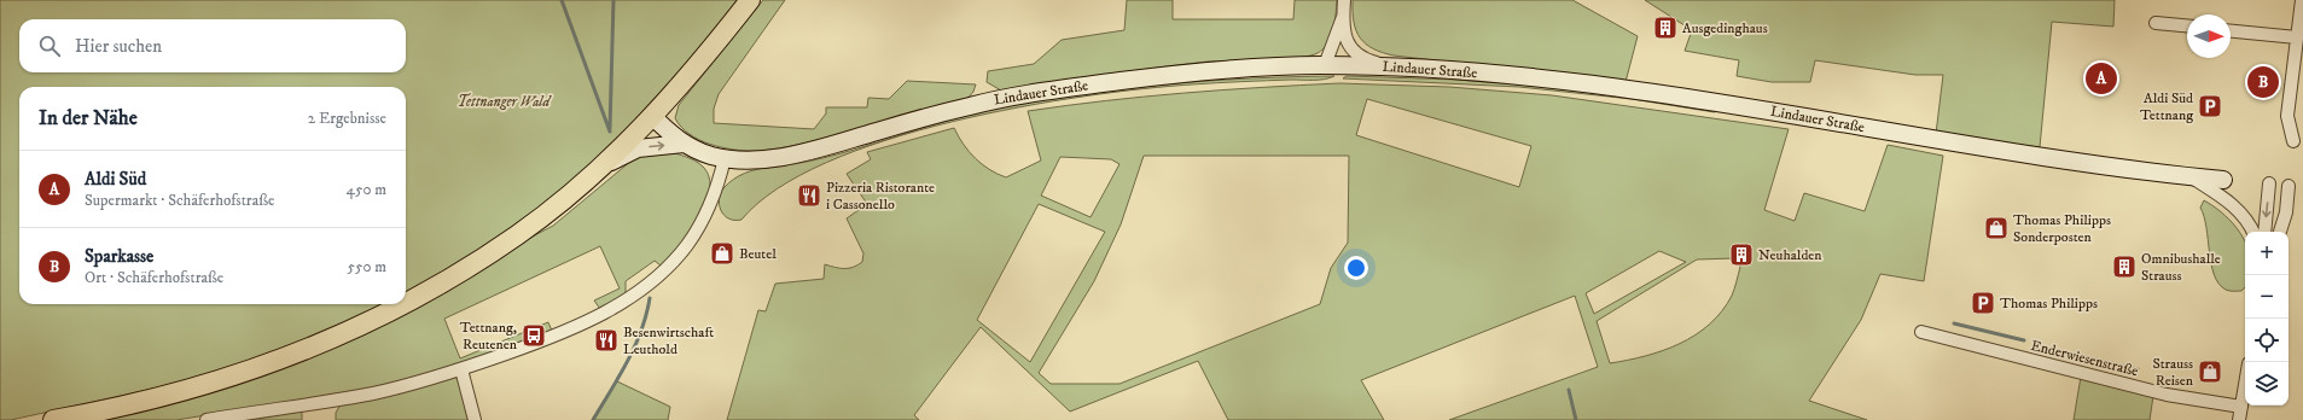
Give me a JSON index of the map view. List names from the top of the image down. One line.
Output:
{"streets":{"main road":["Lindauer Straße"],"street":["Enderwiesenstraße"]},"parks":["Tettnanger Wald"],"places":{"building":["Ausgedinghaus","Neuhalden","Omnibushalle Strauss"],"parking":["Aldi Süd Tettnang","Thomas Philipps"],"restaurant":["Pizzeria Ristorante i Cassonello","Besenwirtschaft Leuthold"],"shop":["Thomas Philipps Sonderposten","Beutel","Strauss Reisen"],"bus stop":["Tettnang, Reutenen"]},"north":"right","page":{"search":"Hier suchen","pins":["A","B"],"heading":["In der Nähe","2 Ergebnisse"],"list":[{"mark":"A","name":"Aldi Süd","note":"Supermarkt · Schäferhofstraße","value":"450 m"},{"mark":"B","name":"Sparkasse","note":"Ort · Schäferhofstraße","value":"550 m"}],"map_buttons":["+","−"]}}
